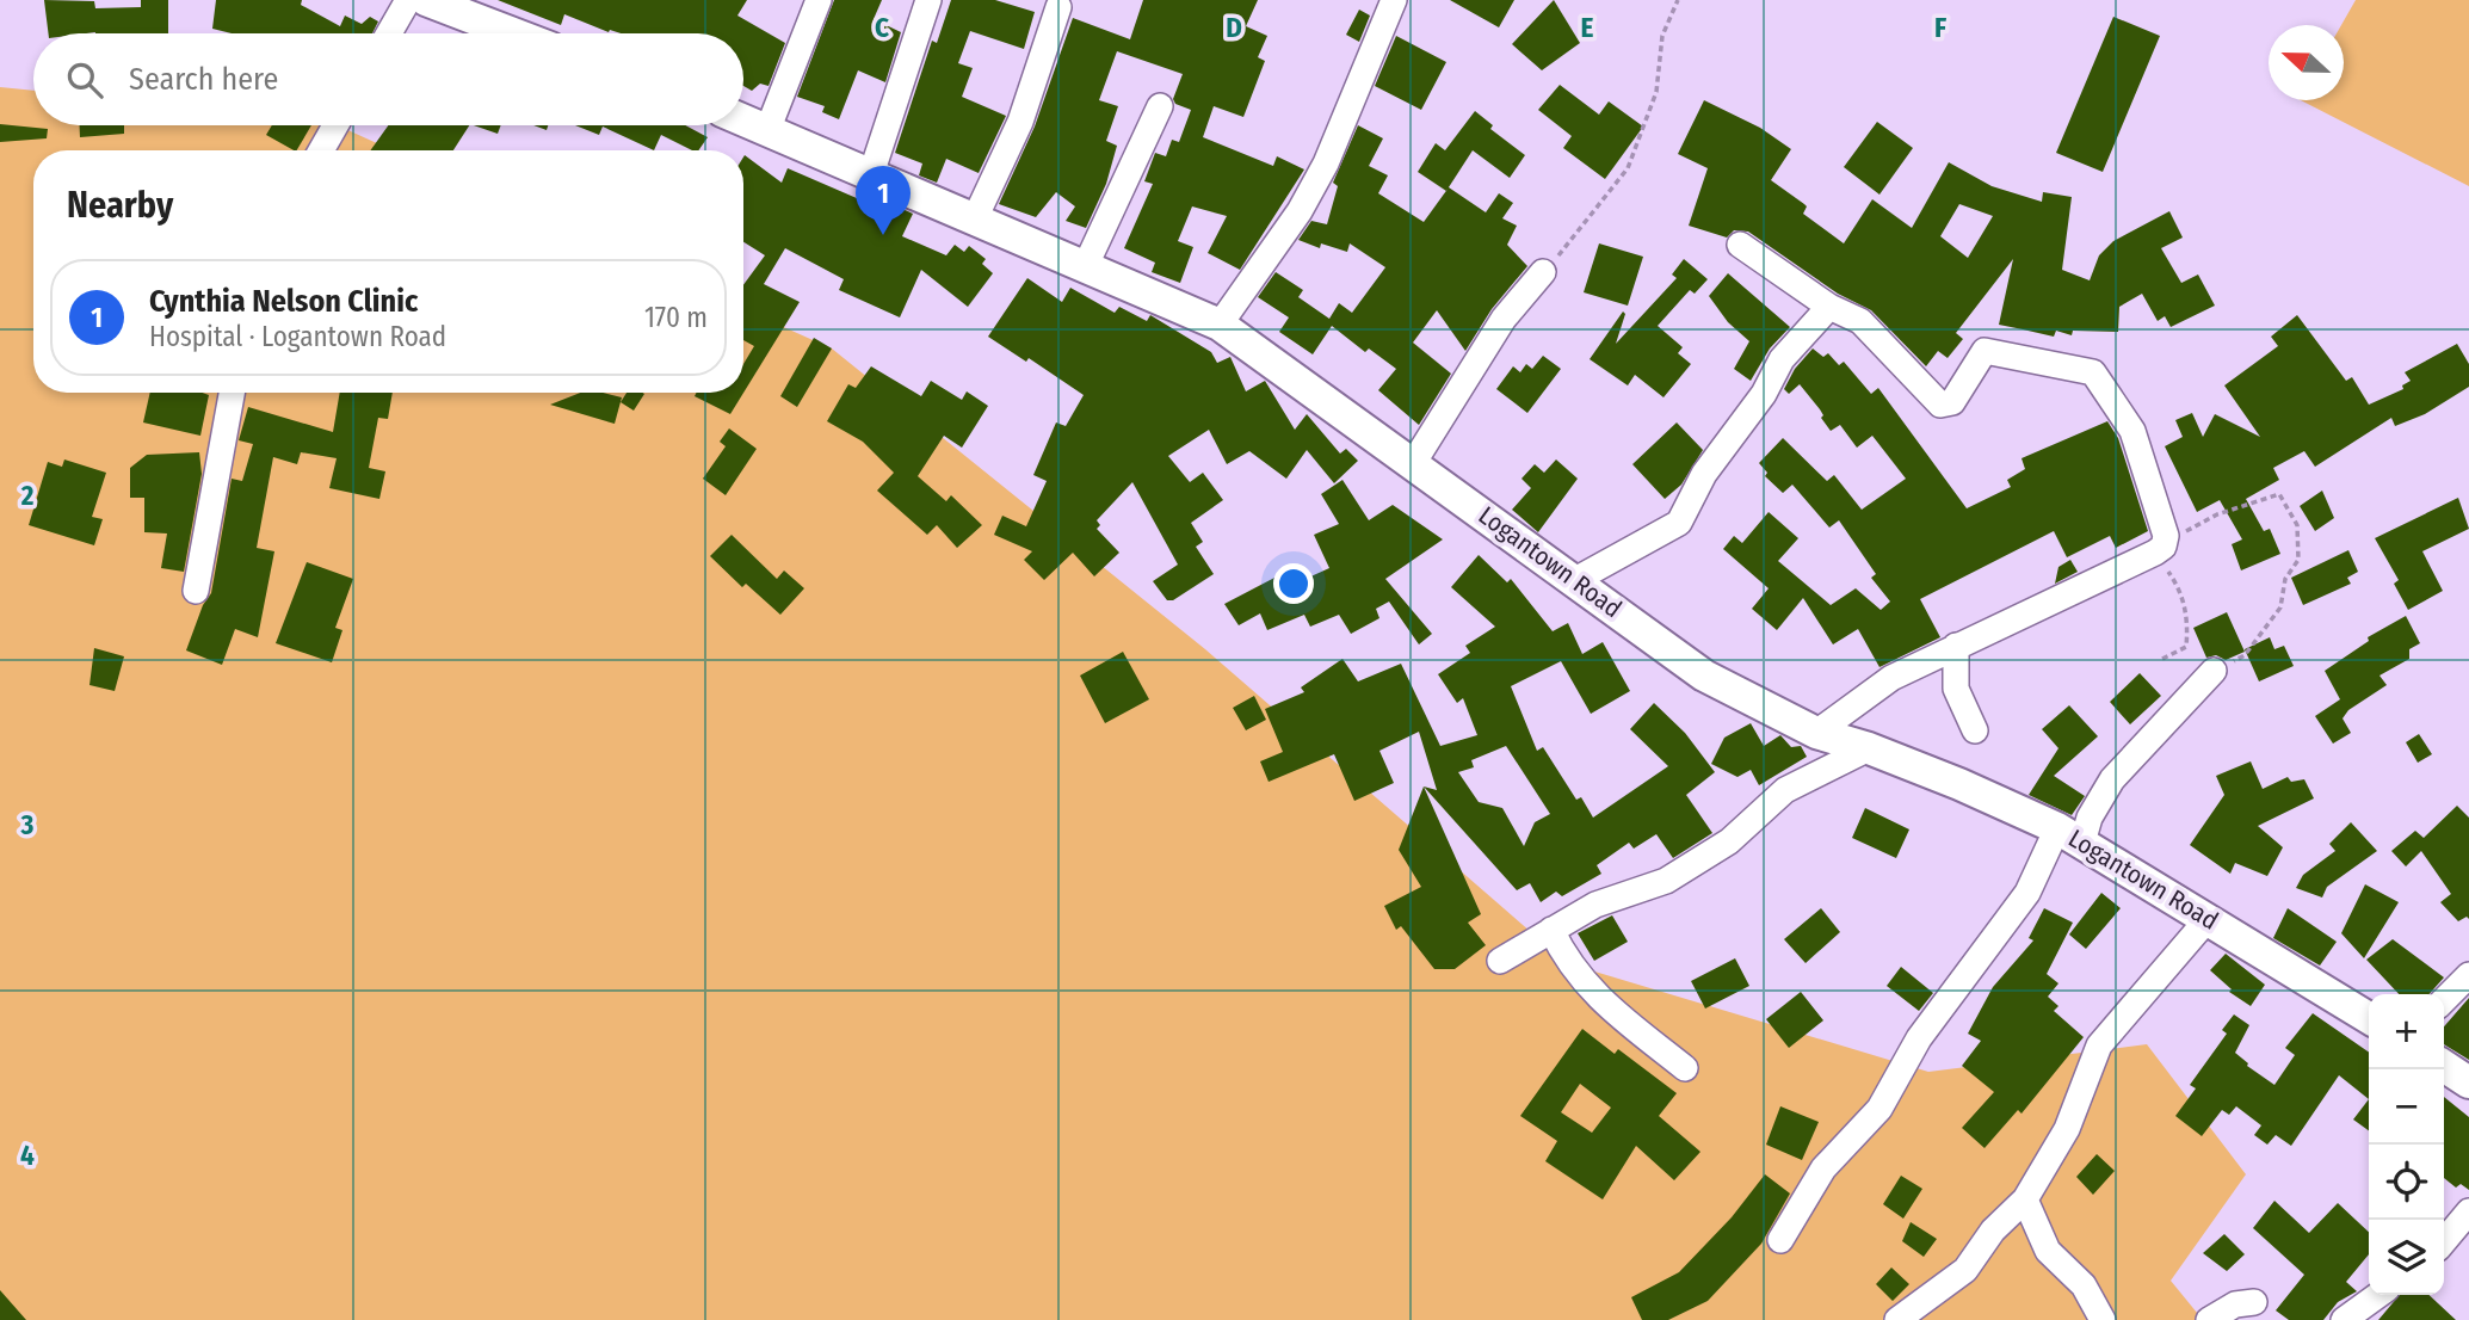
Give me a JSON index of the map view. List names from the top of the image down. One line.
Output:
{"streets":{"street":["Logantown Road"]},"north":"left","page":{"search":"Search here","heading":"Nearby","pins":"1","list":[{"mark":"1","name":"Cynthia Nelson Clinic","note":"Hospital · Logantown Road","value":"170 m"}],"map_buttons":["+","−"]},"grid":{"columns":["C","D","E","F"],"rows":["2","3","4"]}}
